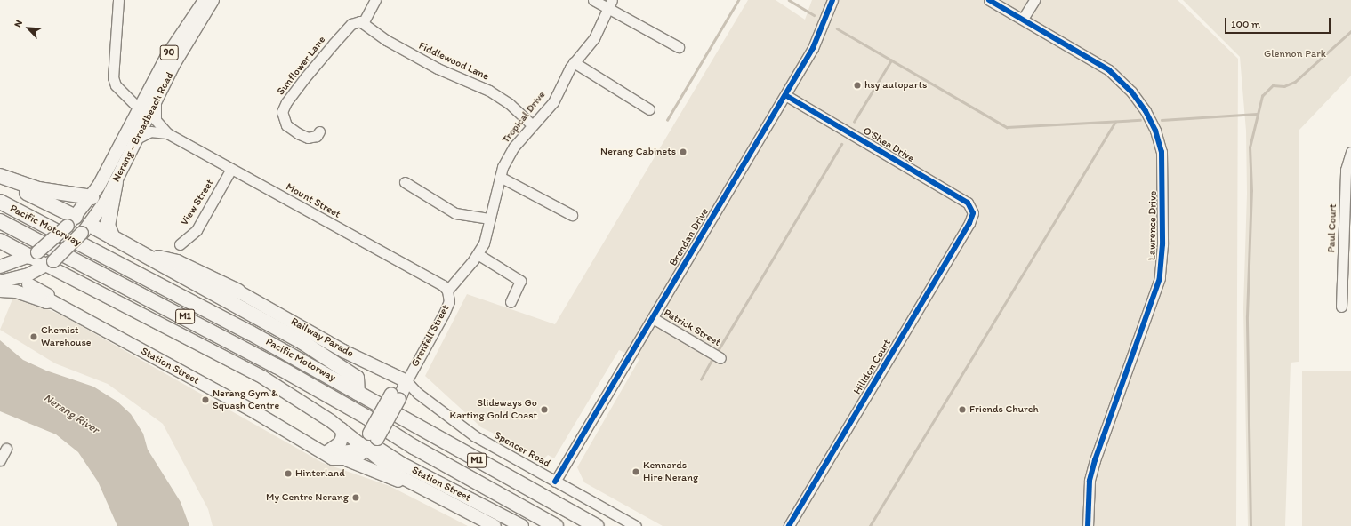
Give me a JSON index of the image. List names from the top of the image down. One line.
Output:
{"streets":{"highway":["Pacific Motorway","M1"],"main road":["90","Nerang - Broadbeach Road","Grenfell Street","Railway Parade","Station Street"],"street":["Fiddlewood Lane","Sunflower Lane","Tropical Drive","O'Shea Drive","Mount Street","View Street","Lawrence Drive","Paul Court","Brendan Drive","Patrick Street","Hilldon Court","Spencer Road"]},"crossings":[["90","Nerang - Broadbeach Road"],["Fiddlewood Lane","Sunflower Lane"],["Fiddlewood Lane","Tropical Drive"],["Tropical Drive","Mount Street"],["Tropical Drive","Grenfell Street"],["Nerang - Broadbeach Road","Mount Street"],["O'Shea Drive","Brendan Drive"],["O'Shea Drive","Hilldon Court"],["Mount Street","View Street"],["Mount Street","Grenfell Street"],["Brendan Drive","Patrick Street"],["Brendan Drive","Spencer Road"],["Grenfell Street","Railway Parade"],["Grenfell Street","Station Street"],["Grenfell Street","Spencer Road"],["Railway Parade","Spencer Road"]],"water":["Nerang River"],"parks":["Glennon Park"],"places":["hsy autoparts","Nerang Cabinets","Chemist Warehouse","Nerang Gym & Squash Centre","Slideways Go Karting Gold Coast","Friends Church","Kennards Hire Nerang","Hinterland","My Centre Nerang"],"scale_bar":"100 m","north":"top left"}
